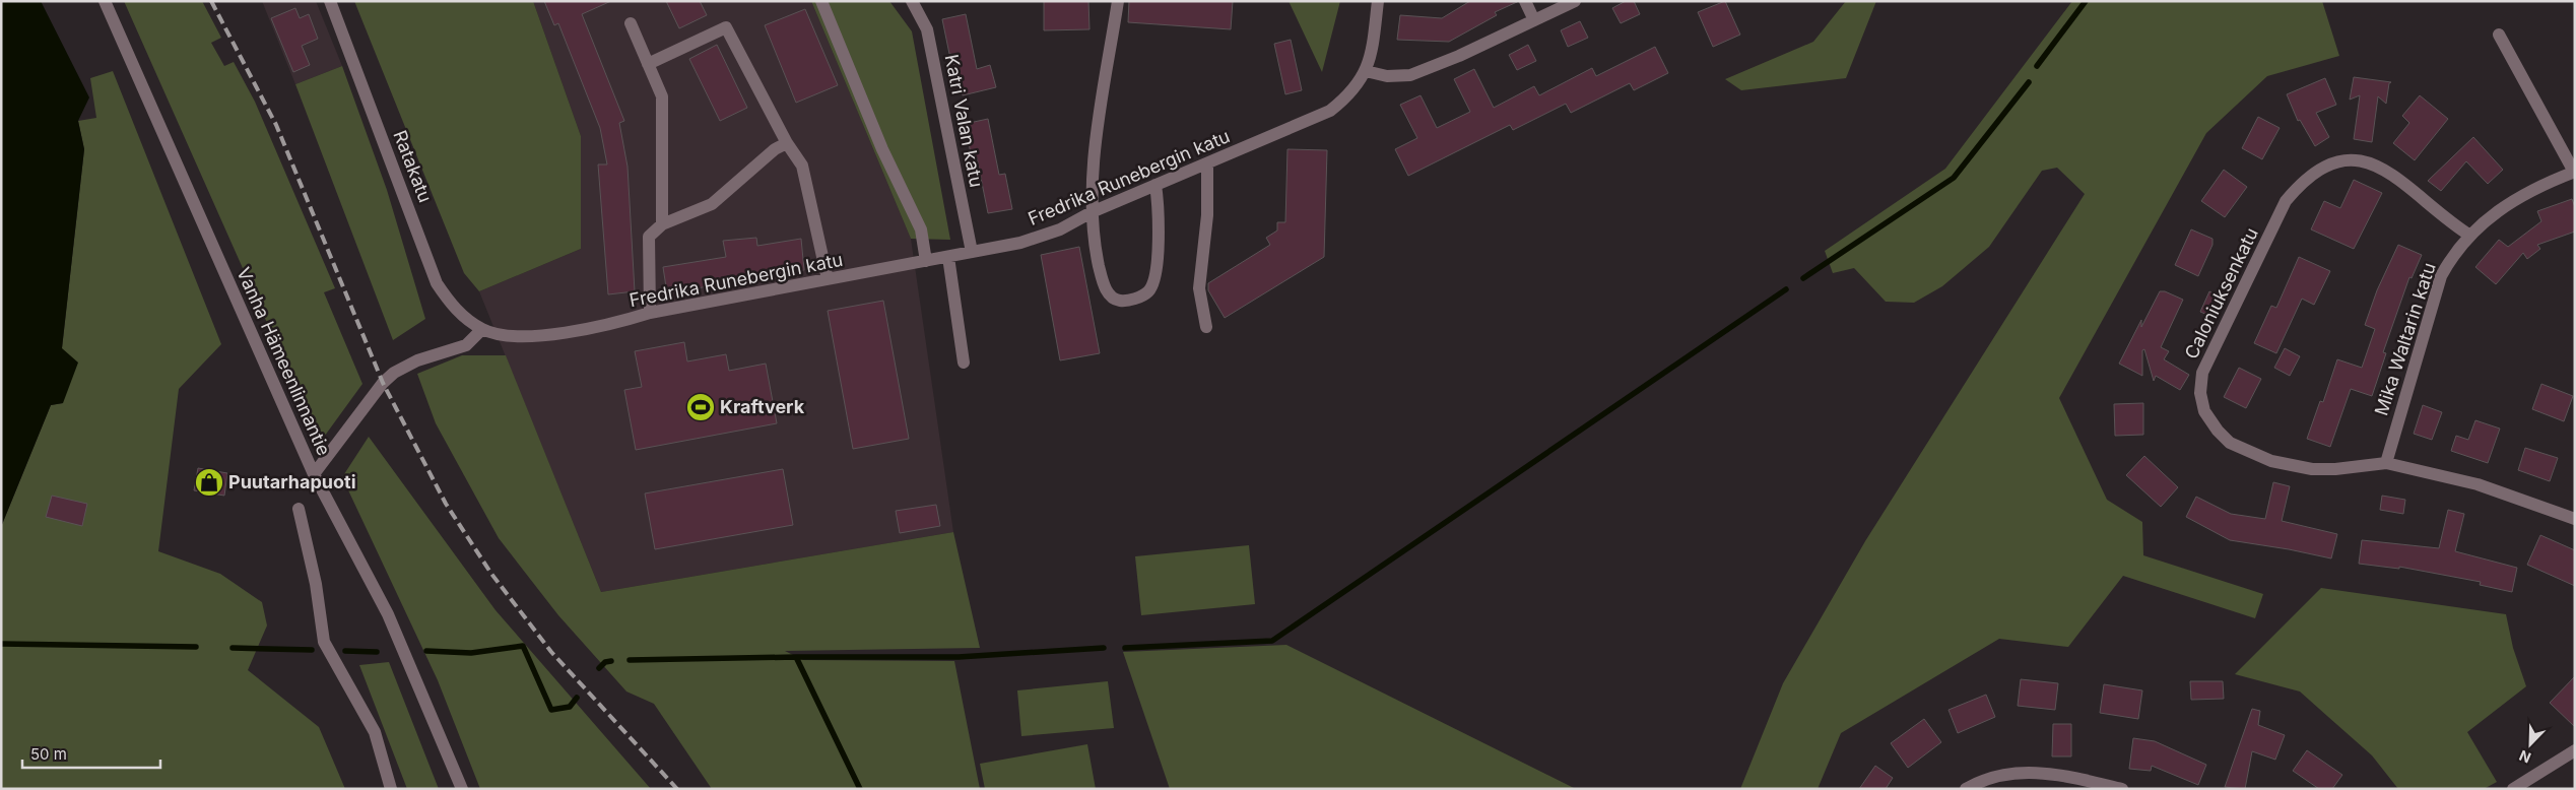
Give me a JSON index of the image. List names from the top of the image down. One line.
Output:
{"streets":{"street":["Katri Valan katu","Ratakatu","Fredrika Runebergin katu","Caloniuksenkatu","Mika Waltarin katu","Vanha Hämeenlinnantie"]},"crossings":[["Katri Valan katu","Fredrika Runebergin katu"],["Ratakatu","Fredrika Runebergin katu"],["Caloniuksenkatu","Mika Waltarin katu"]],"places":{"sports":["Kraftverk"],"shop":["Puutarhapuoti"]},"scale_bar":"50 m","north":"bottom left"}
